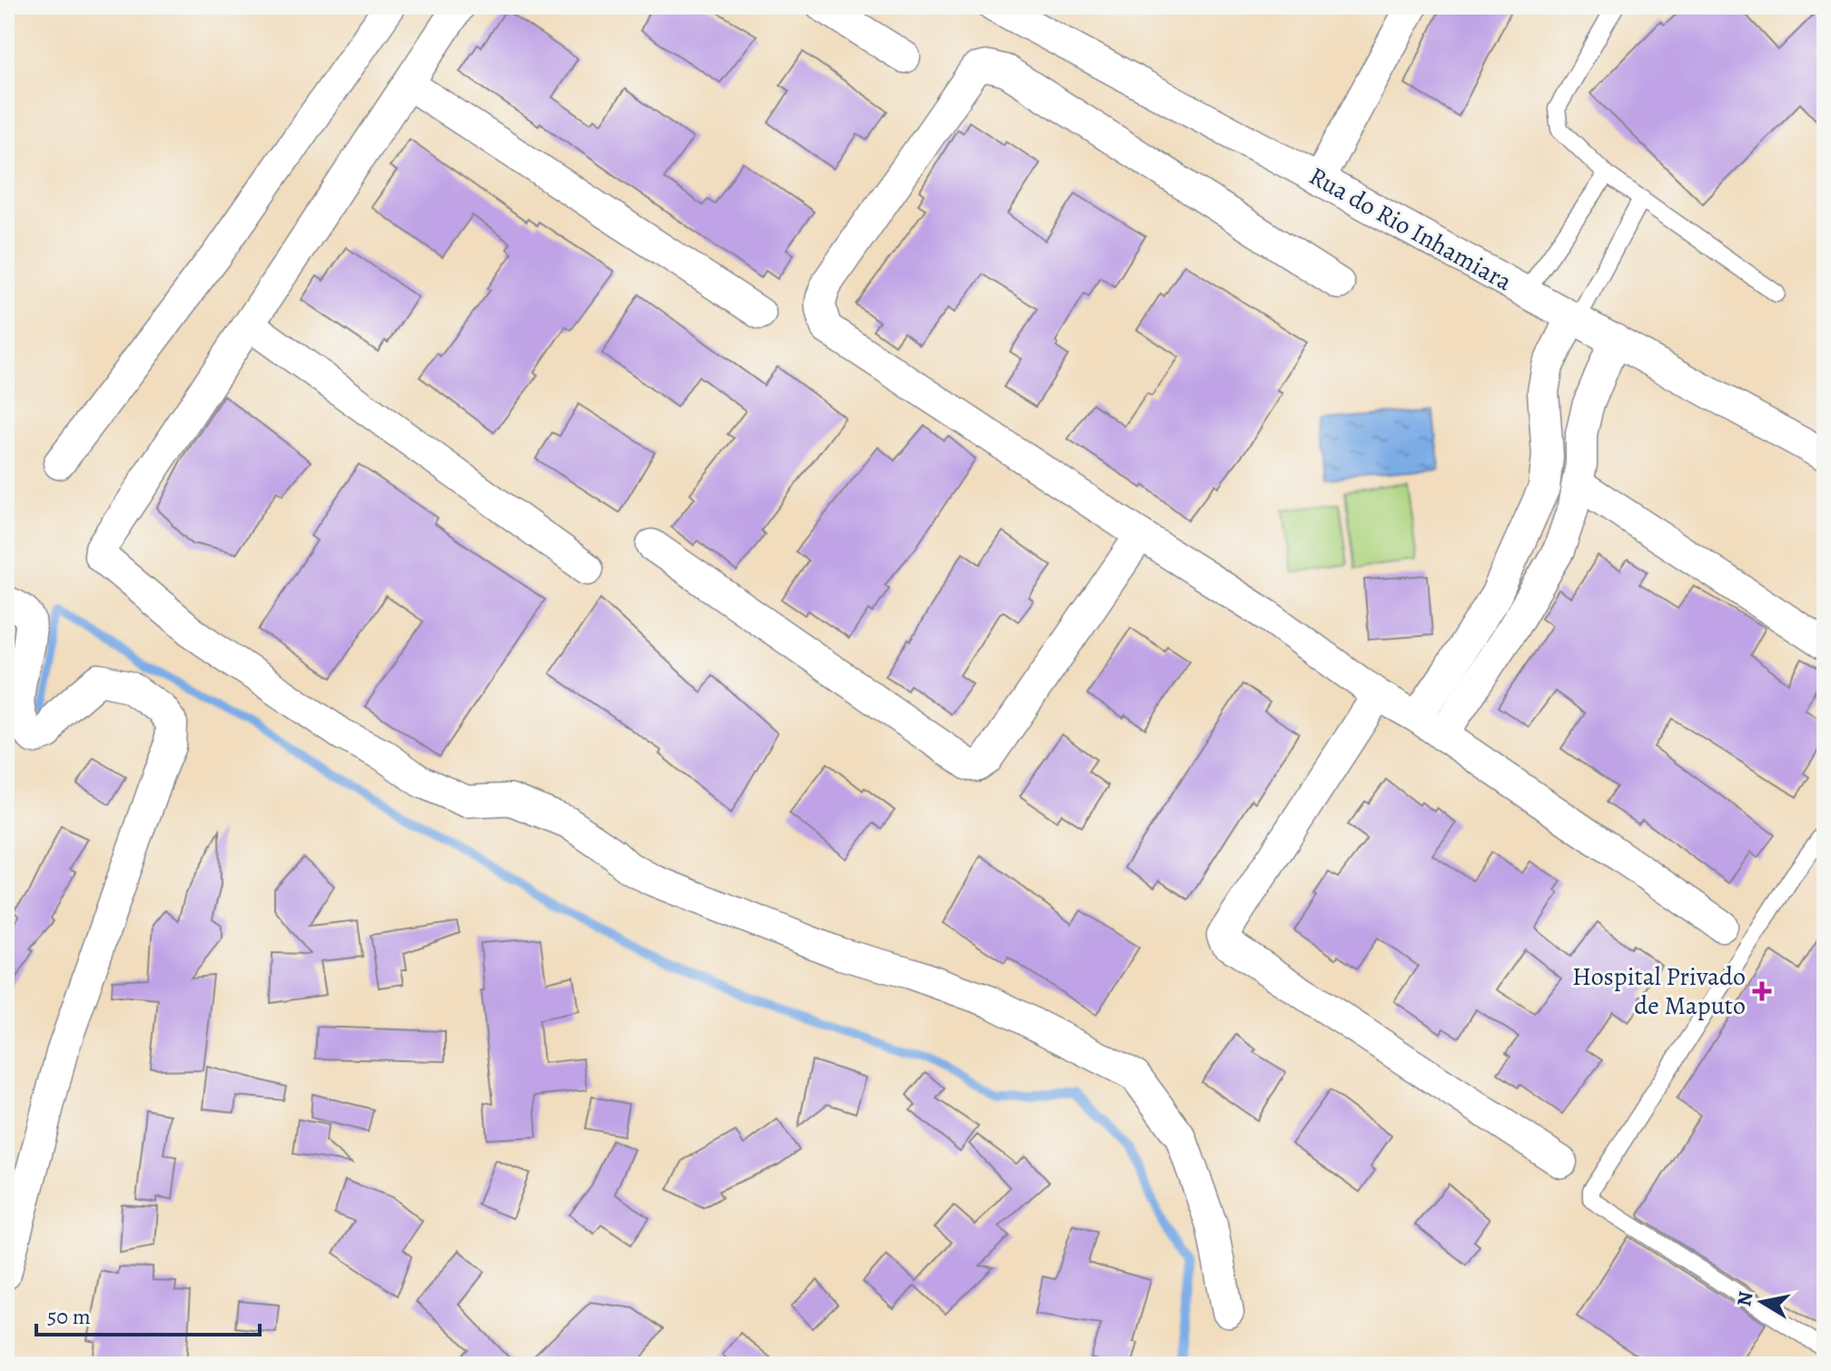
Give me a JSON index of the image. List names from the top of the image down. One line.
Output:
{"streets":{"street":["Rua do Rio Inhamiara"]},"places":{"health":["Hospital Privado de Maputo"]},"scale_bar":"50 m","north":"left"}
